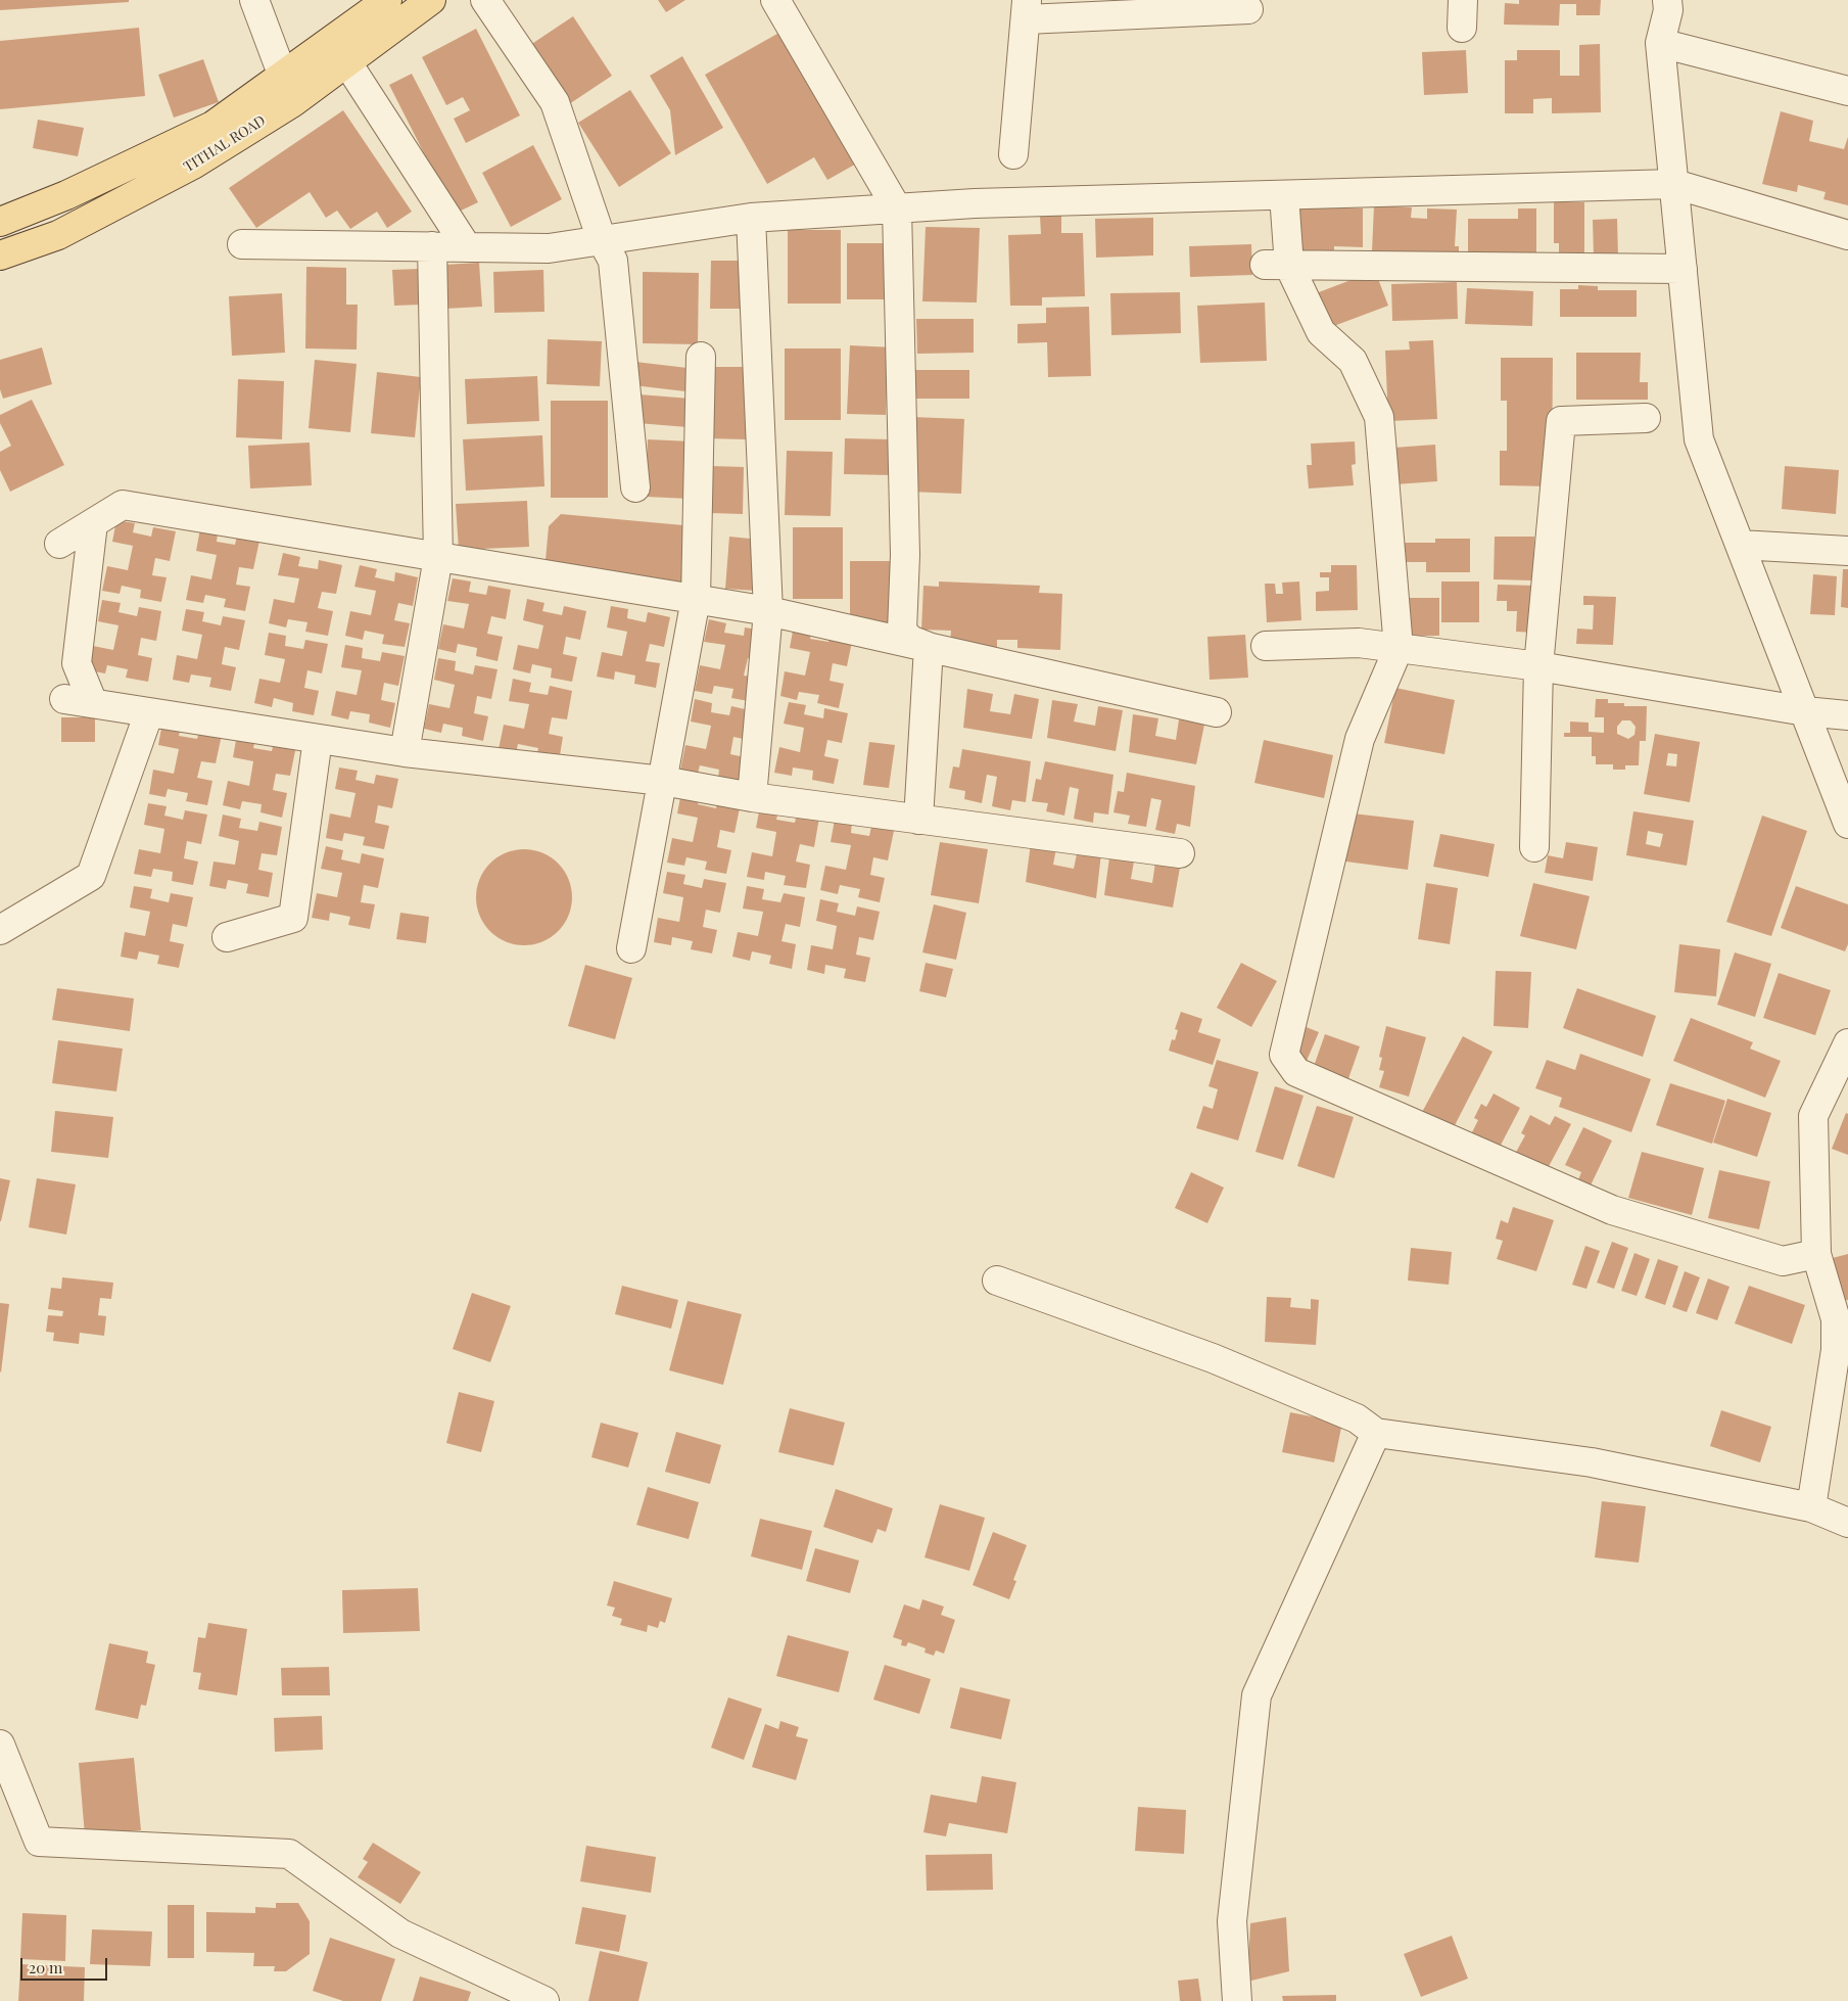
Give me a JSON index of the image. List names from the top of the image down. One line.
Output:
{"streets":{"main road":["TITHAL ROAD"]},"scale_bar":"20 m"}
